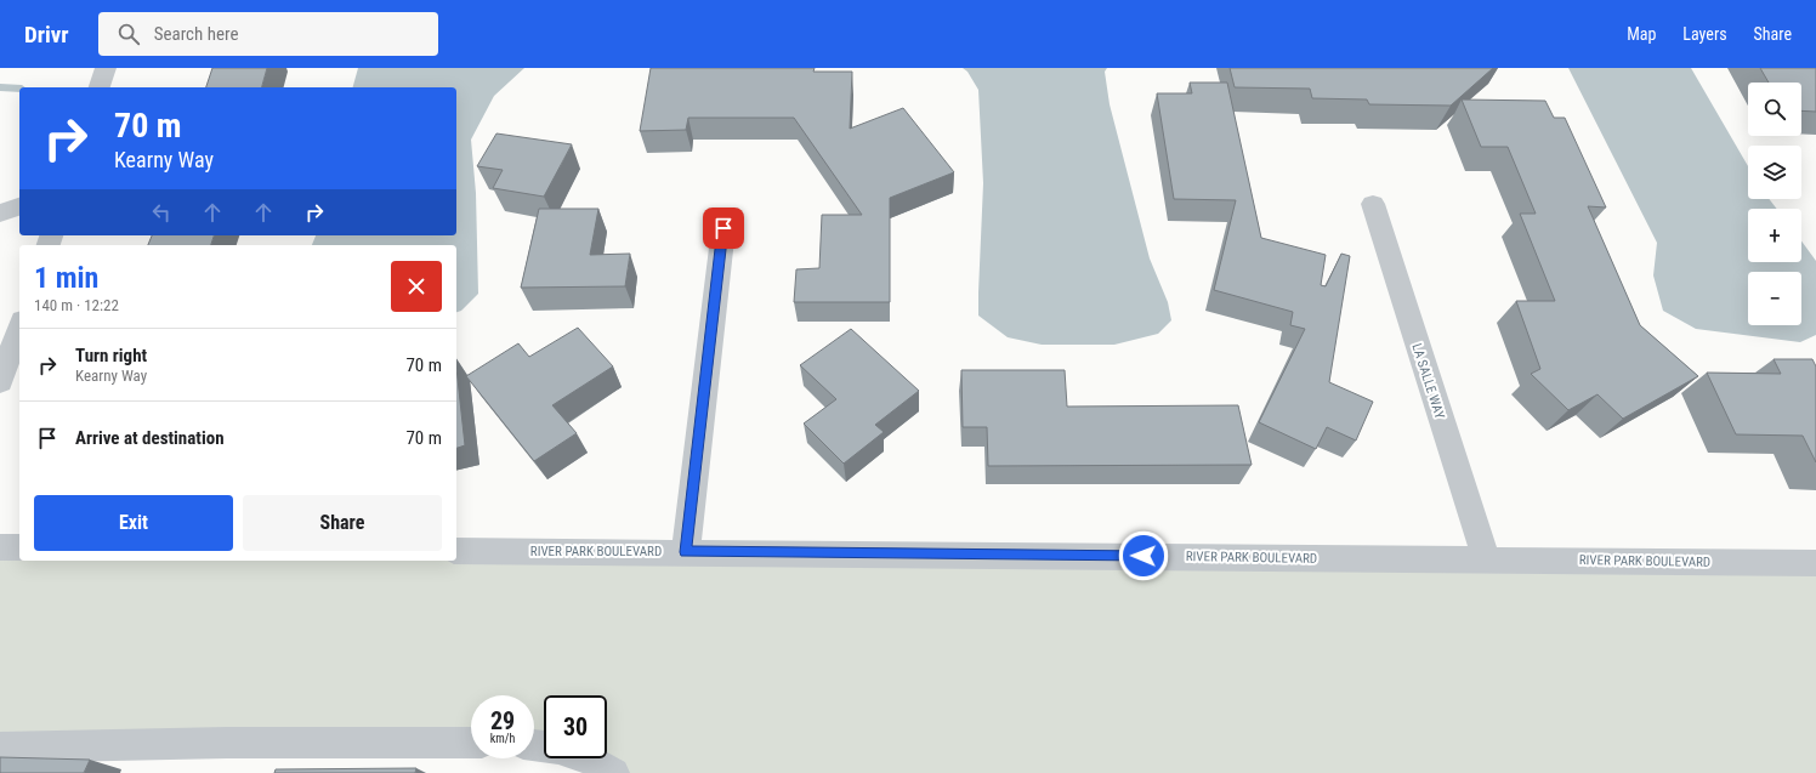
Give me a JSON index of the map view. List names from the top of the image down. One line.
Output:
{"streets":{"street":["LA SALLE WAY","RIVER PARK BOULEVARD"]},"crossings":[["LA SALLE WAY","RIVER PARK BOULEVARD"]],"page":{"header":"Drivr","search":"Search here","nav":["Map","Layers","Share"],"map_buttons":["+","−"],"turn":["70 m","Kearny Way"],"heading":["1 min","140 m · 12:22"],"list":[{"name":"Turn right","note":"Kearny Way","value":"70 m"},{"name":"Arrive at destination","value":"70 m"}],"buttons":["Exit","Share"],"speed":"29 km/h","limit":"30"}}
